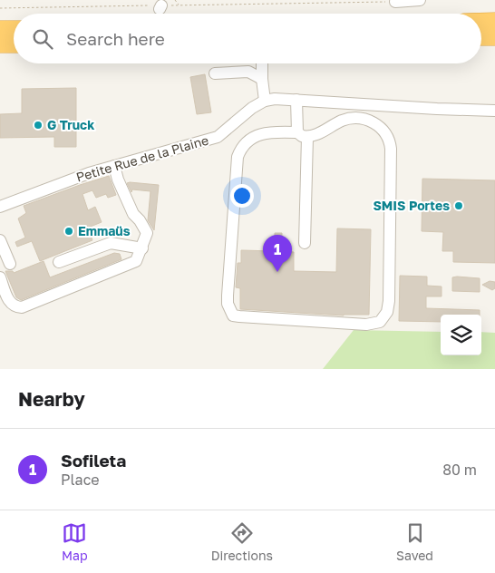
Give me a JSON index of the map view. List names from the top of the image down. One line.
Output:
{"streets":{"street":["Petite Rue de la Plaine"]},"places":["G Truck","SMIS Portes","Emmaüs"],"page":{"search":"Search here","pins":"1","heading":"Nearby","list":[{"mark":"1","name":"Sofileta","note":"Place","value":"80 m"}],"nav":["Map","Directions","Saved"]}}
